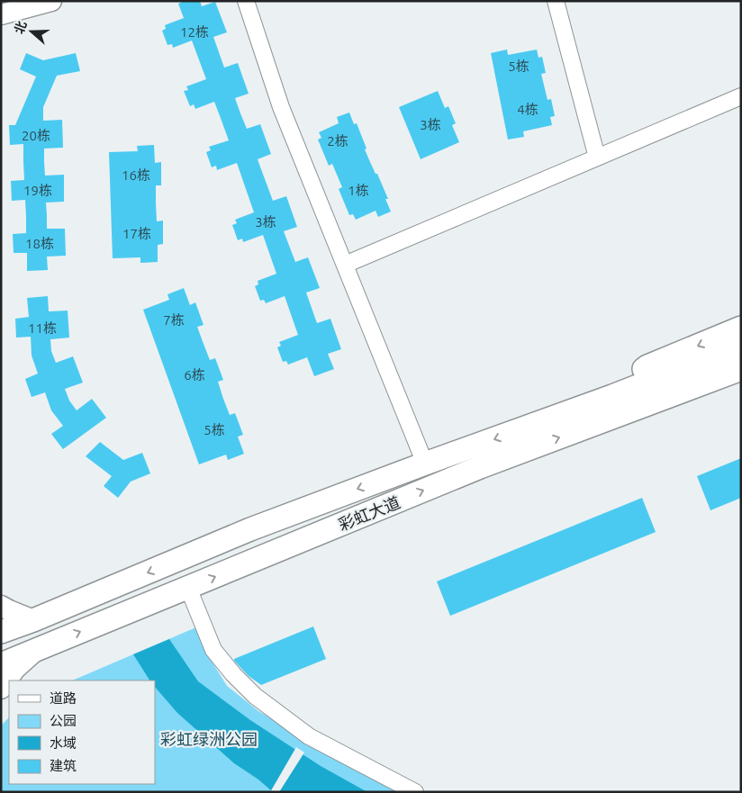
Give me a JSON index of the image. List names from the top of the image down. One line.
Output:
{"streets":{"main road":["彩虹大道"]},"parks":["彩虹绿洲公园"],"house_numbers":["12栋","5栋","4栋","3栋","20栋","2栋","16栋","19栋","1栋","3栋","17栋","18栋","7栋","11栋","6栋","5栋"],"legend":["道路","公园","水域","建筑"],"north":"left"}
